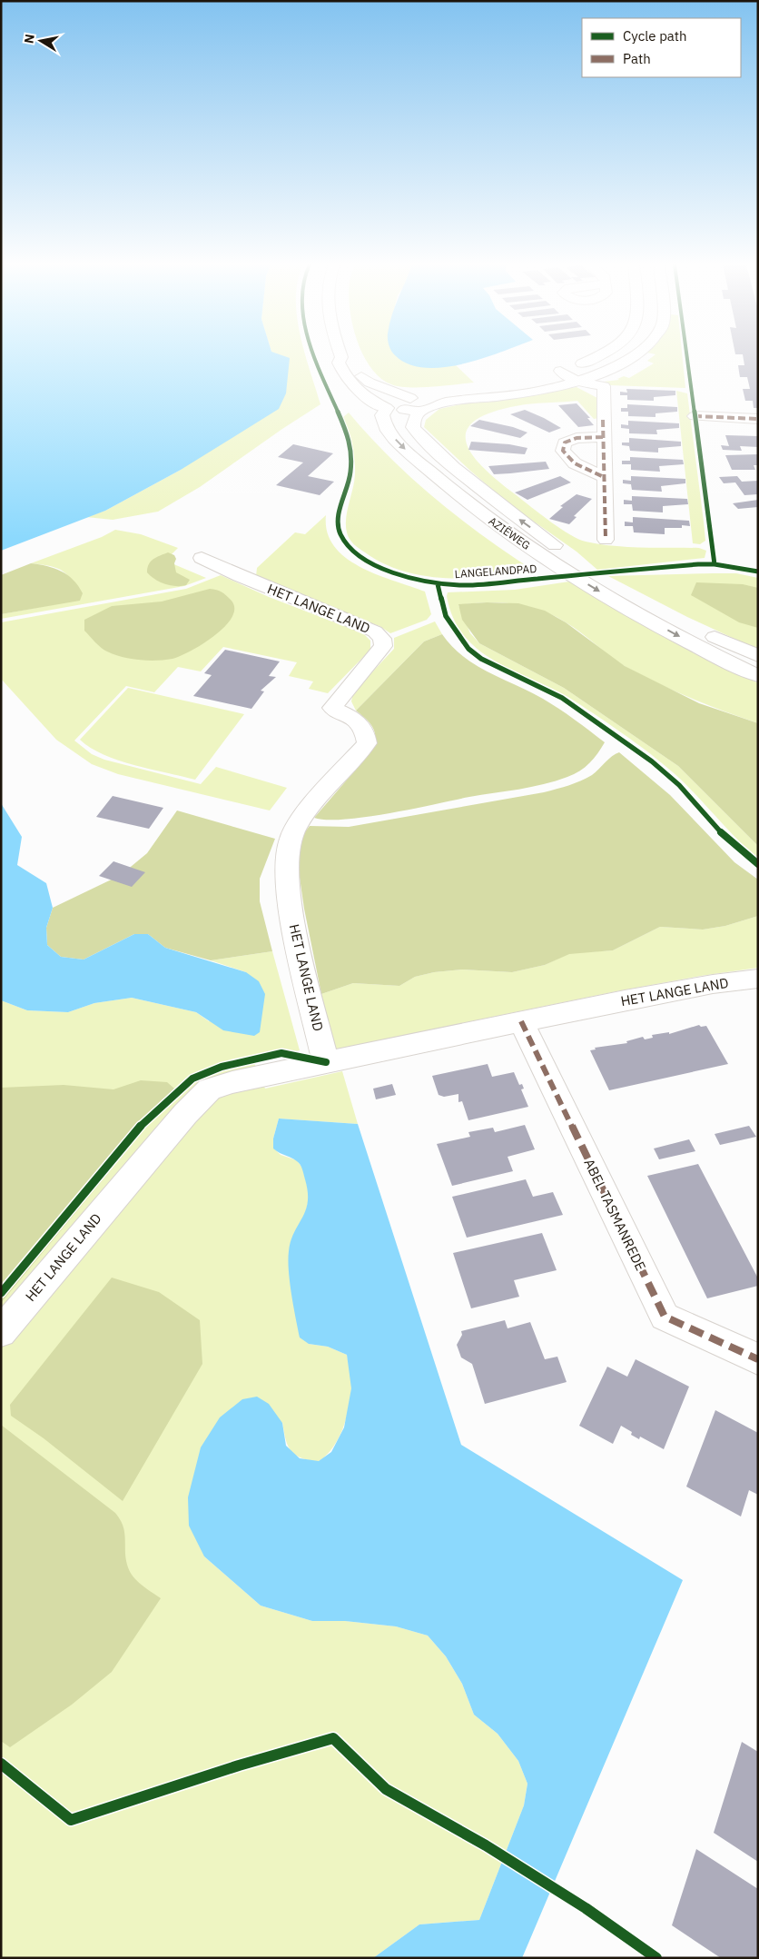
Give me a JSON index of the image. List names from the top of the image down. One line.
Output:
{"streets":{"street":["AZIËWEG","HET LANGE LAND","ABEL TASMANREDE"],"cycle path":["LANGELANDPAD"]},"crossings":[["HET LANGE LAND","ABEL TASMANREDE"]],"legend":["Cycle path","Path"],"north":"left"}
